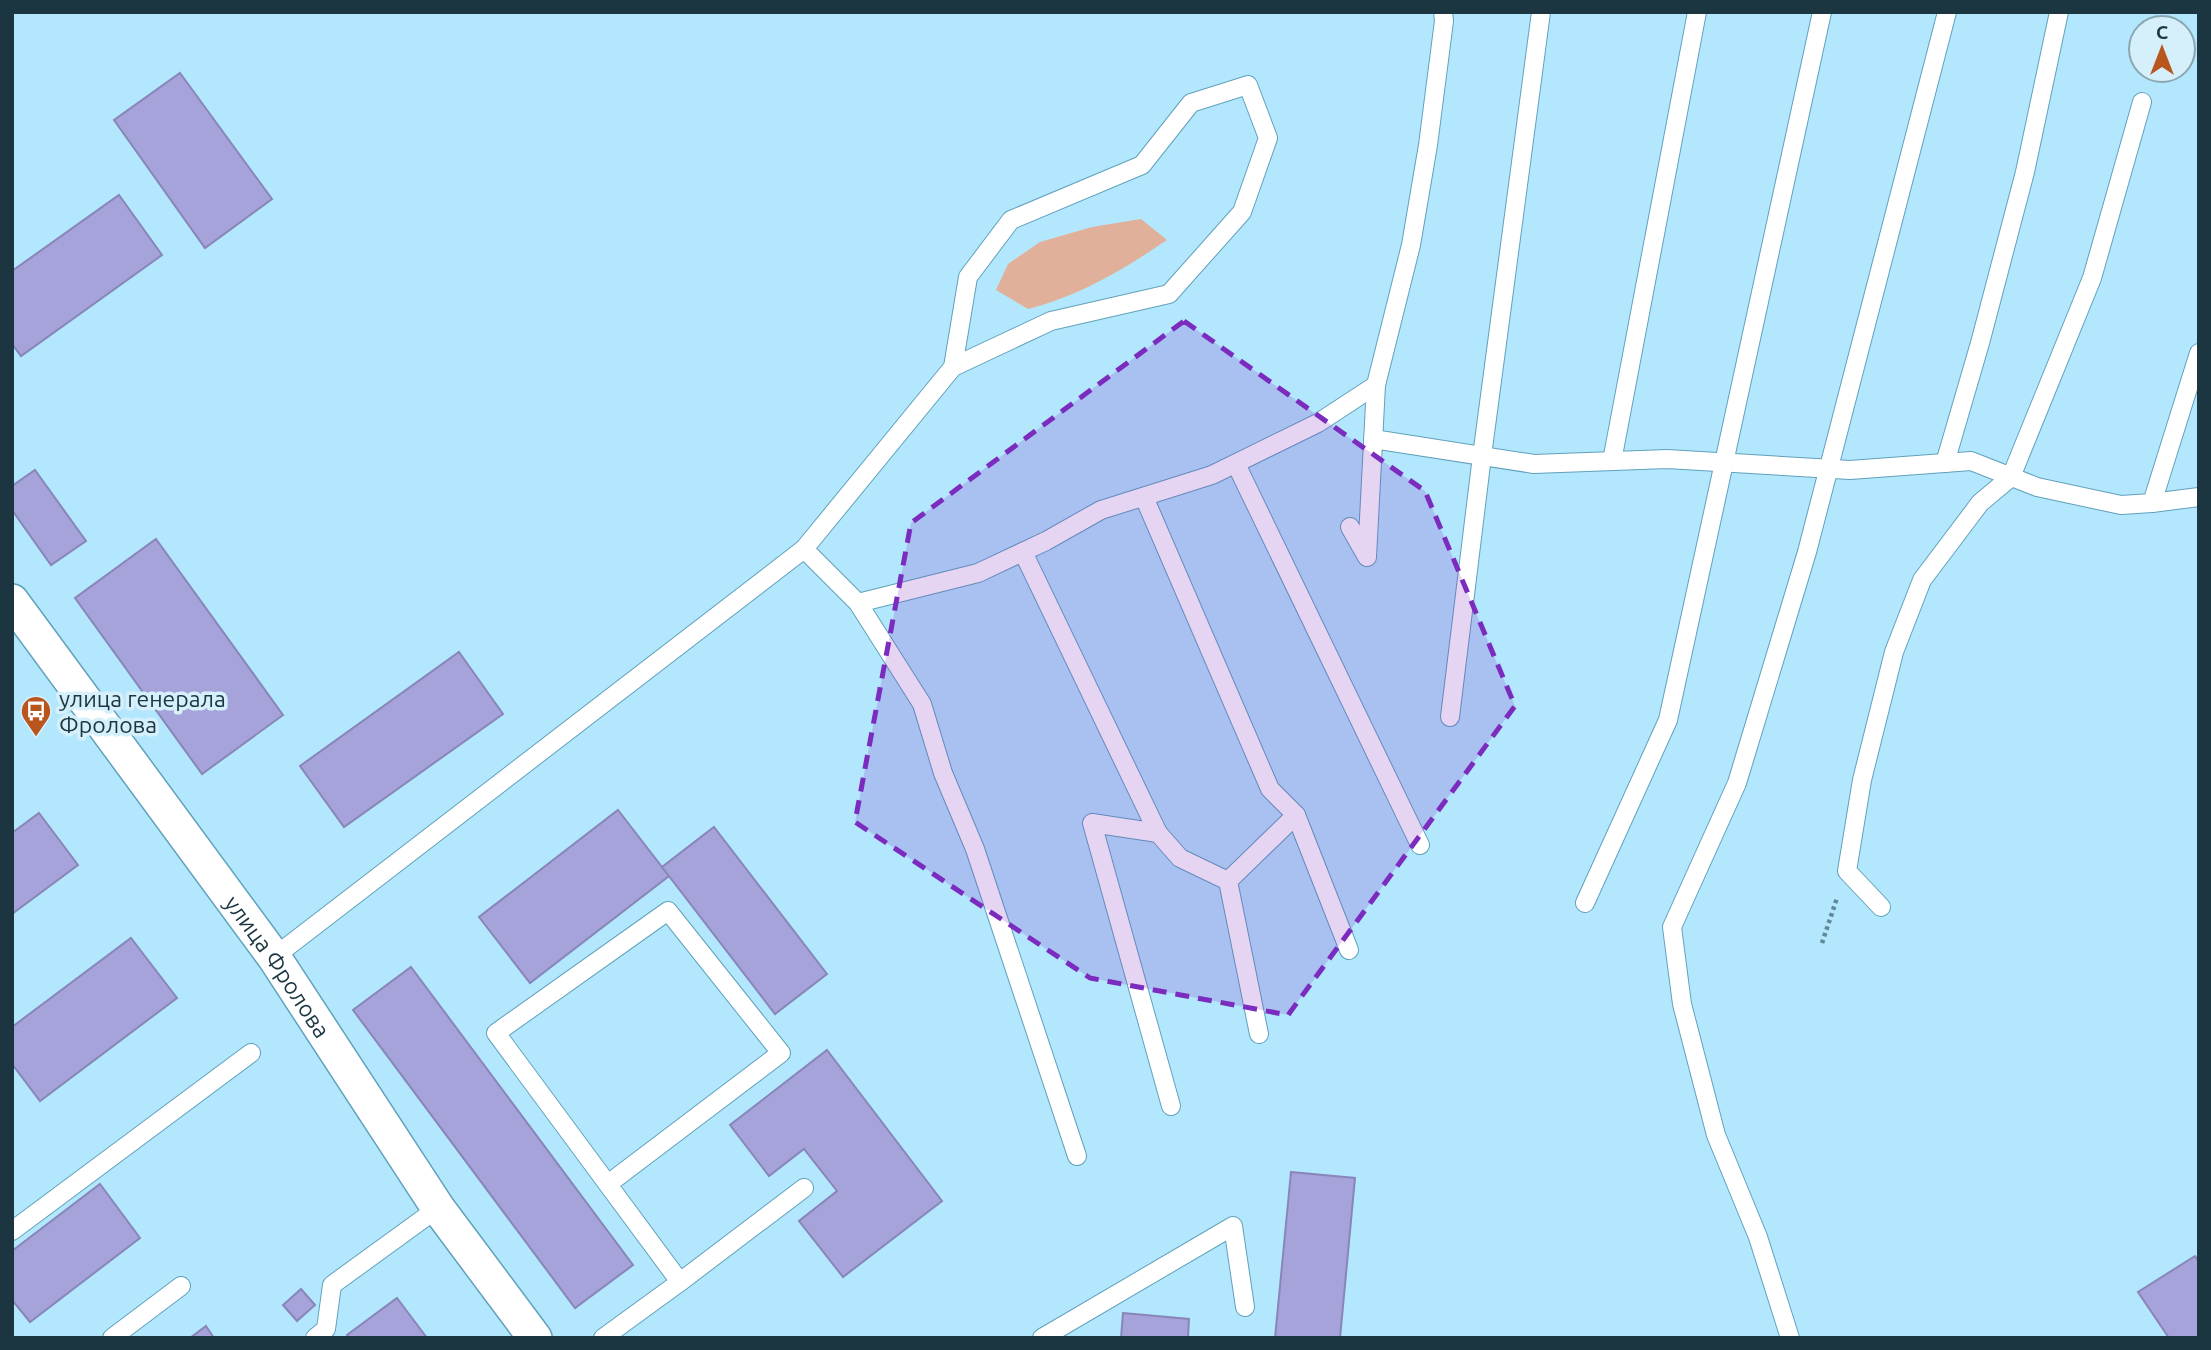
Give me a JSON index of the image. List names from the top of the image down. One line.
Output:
{"streets":{"street":["улица Фролова"]},"places":{"bus stop":["улица генерала Фролова"]},"north":"top"}
